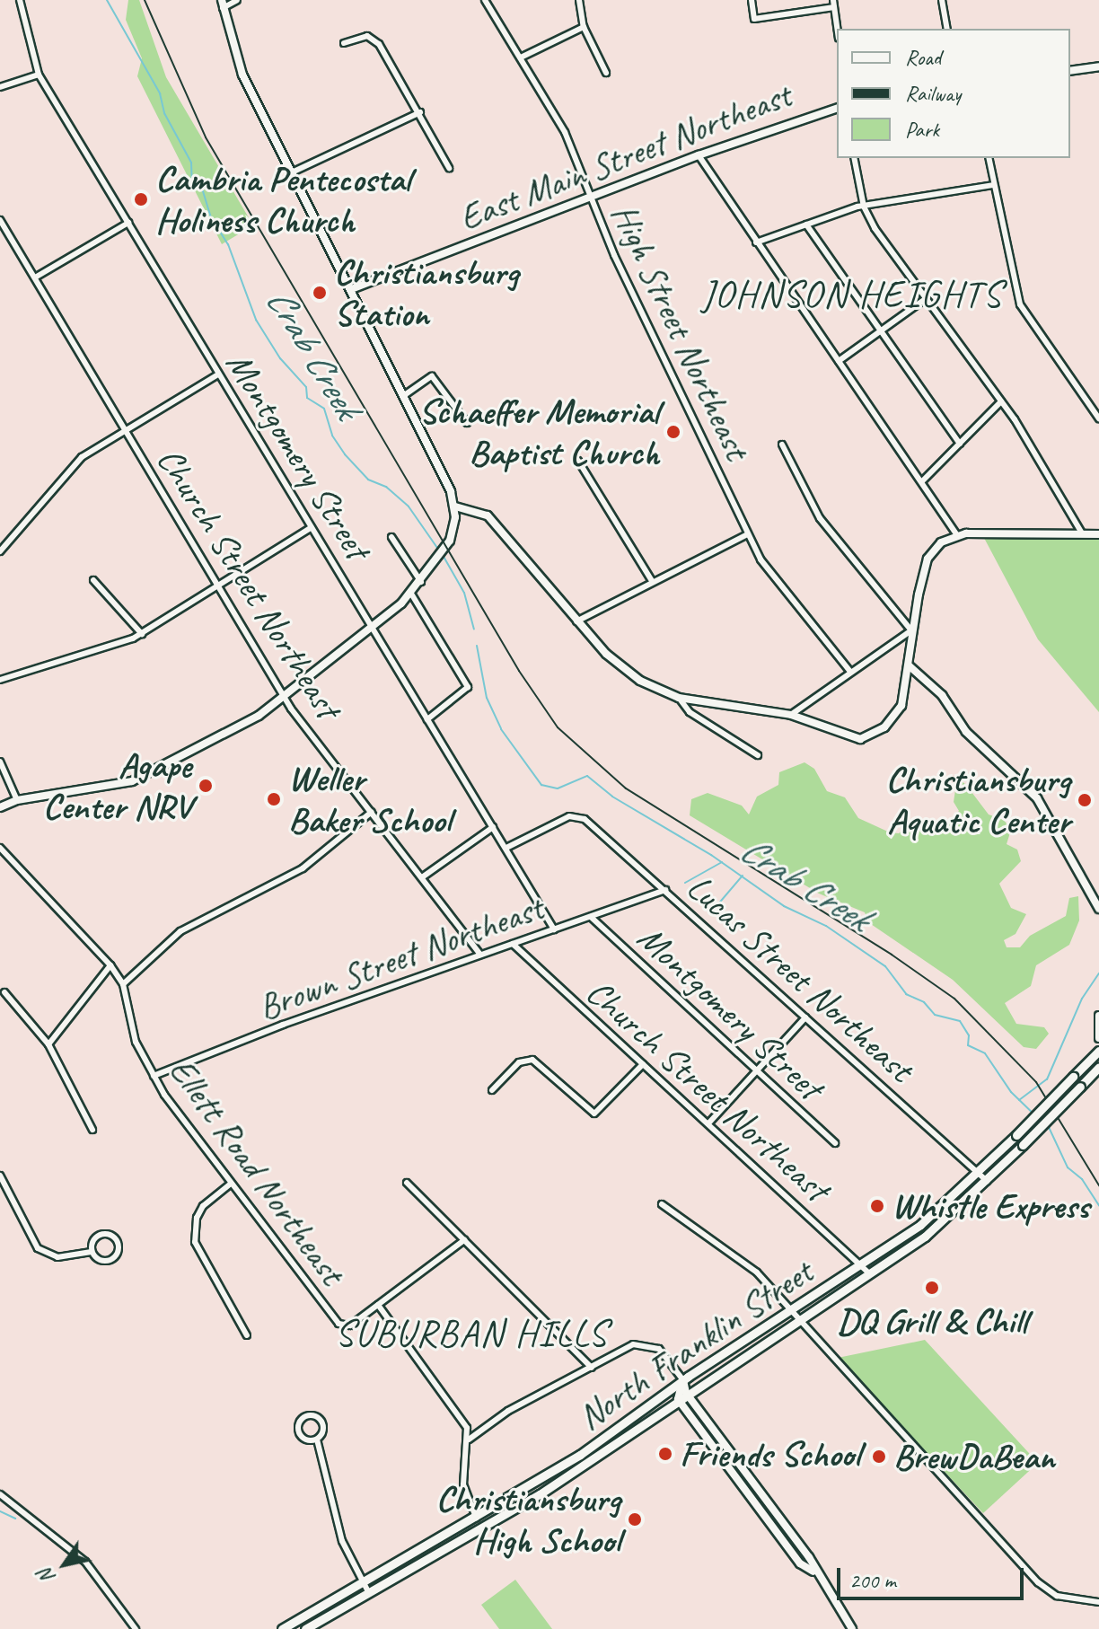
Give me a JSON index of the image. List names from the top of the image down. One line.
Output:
{"streets":{"main road":["North Franklin Street"],"street":["East Main Street Northeast","High Street Northeast","Montgomery Street","Church Street Northeast","Brown Street Northeast","Lucas Street Northeast","Ellett Road Northeast"]},"crossings":[["East Main Street Northeast","High Street Northeast"],["Montgomery Street","Brown Street Northeast"],["Montgomery Street","Lucas Street Northeast"],["Church Street Northeast","Brown Street Northeast"],["Church Street Northeast","North Franklin Street"],["Brown Street Northeast","Lucas Street Northeast"],["Brown Street Northeast","Ellett Road Northeast"],["Lucas Street Northeast","North Franklin Street"]],"districts":["JOHNSON HEIGHTS","SUBURBAN HILLS"],"water":["Crab Creek"],"places":["Cambria Pentecostal Holiness Church","Christiansburg Station","Schaeffer Memorial Baptist Church","Agape Center NRV","Weller Baker School","Christiansburg Aquatic Center","Whistle Express","DQ Grill & Chill","Friends School","BrewDaBean","Christiansburg High School"],"legend":["Road","Railway","Park"],"scale_bar":"200 m","north":"bottom left"}
